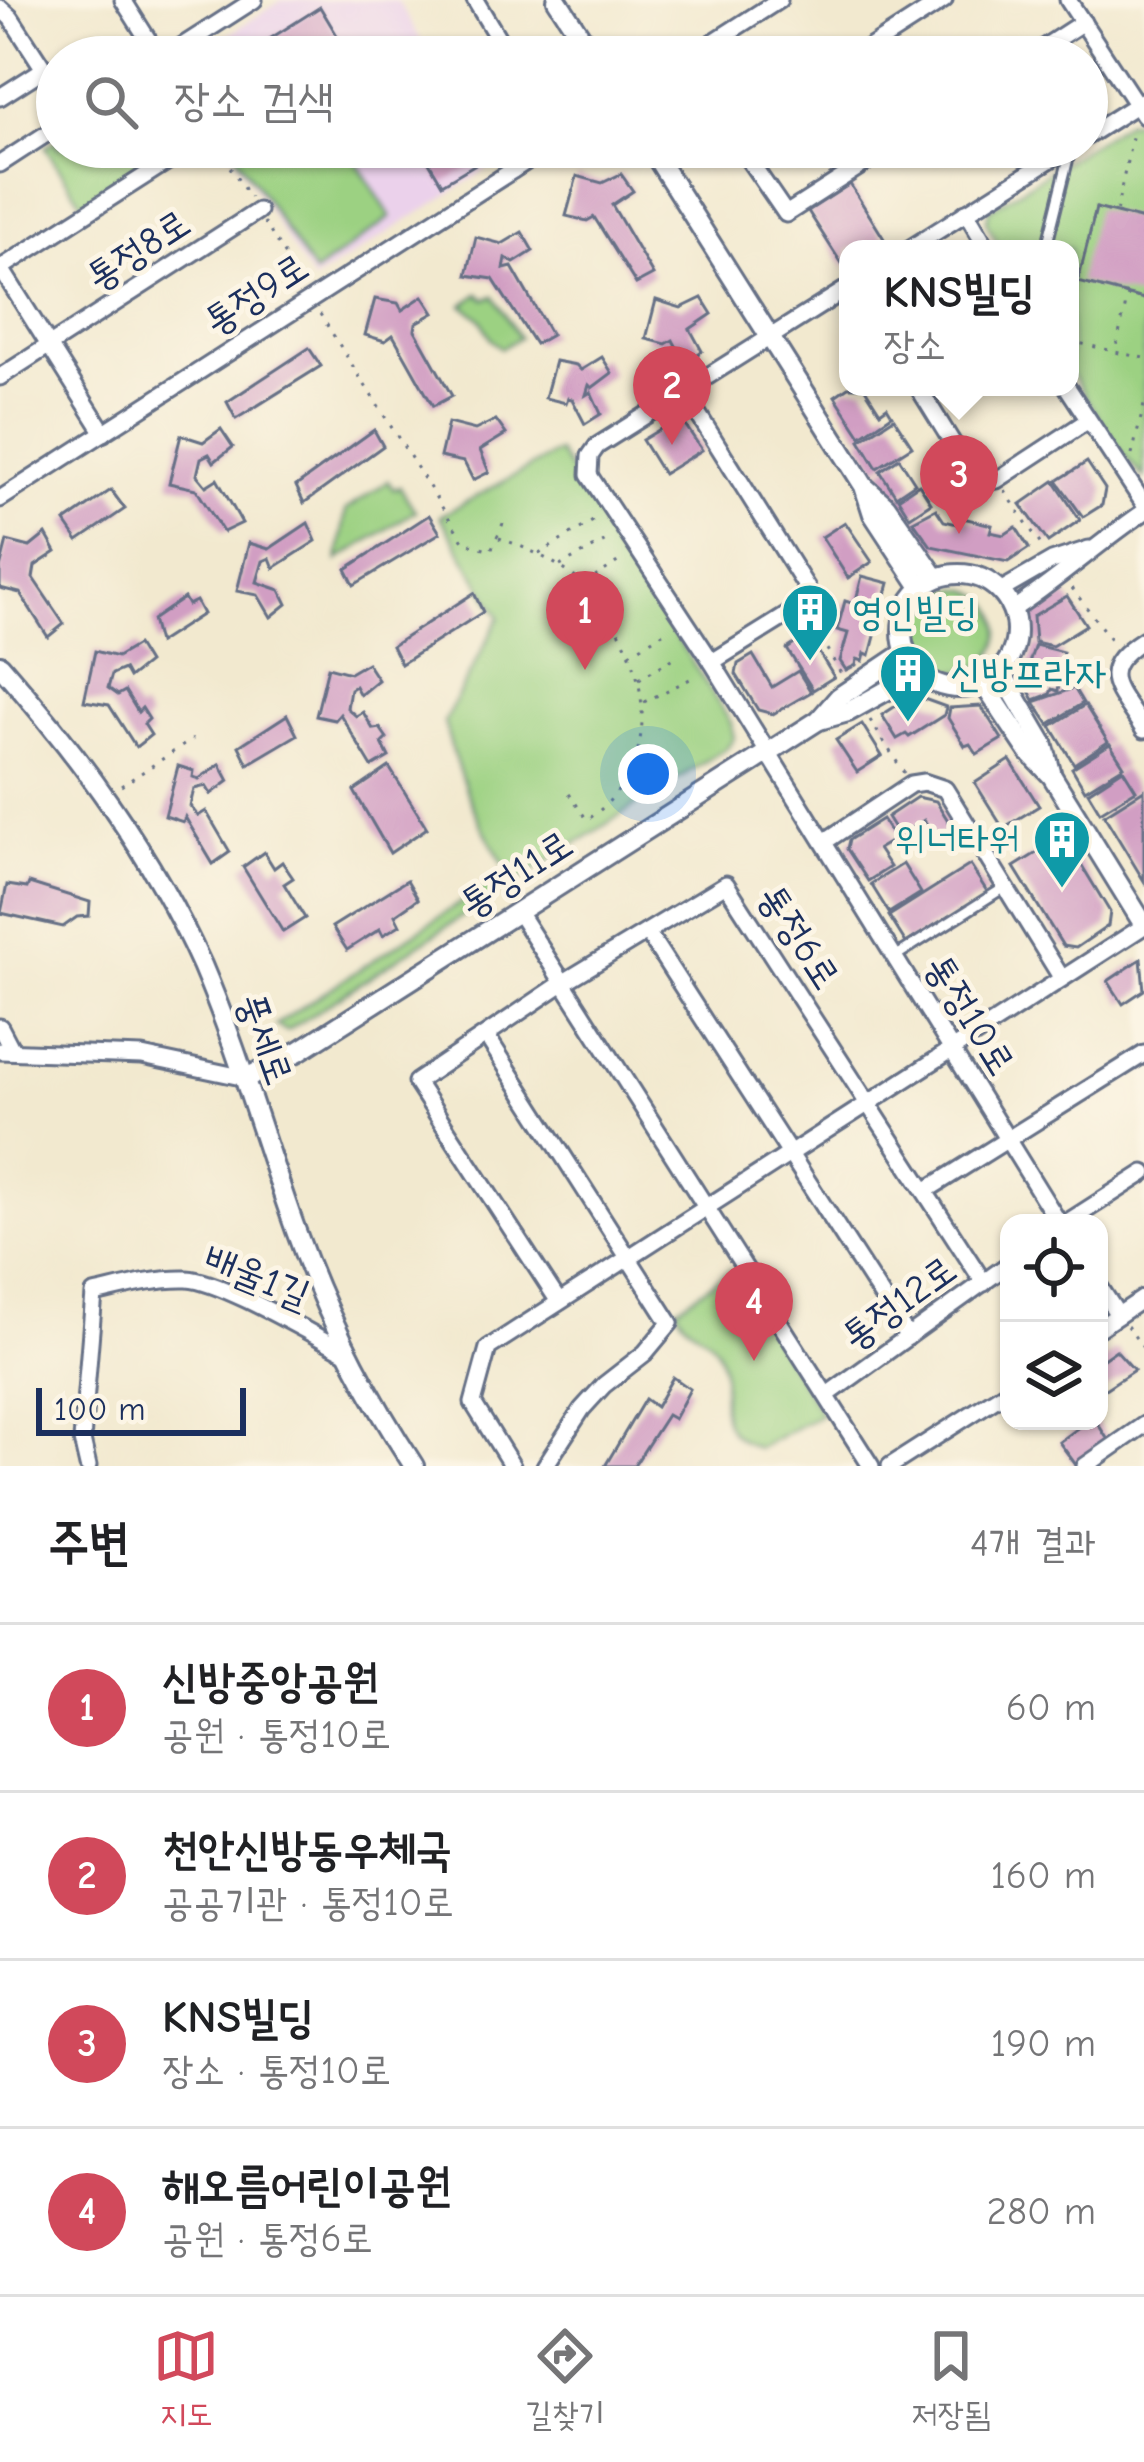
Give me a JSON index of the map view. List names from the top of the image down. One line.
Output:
{"streets":{"street":["통정8로","통정9로","통정11로","통정6로","통정10로","풍세로","배울1길","통정12로"]},"crossings":[["통정8로","통정9로"],["통정11로","통정10로"],["통정11로","풍세로"],["풍세로","배울1길"]],"places":{"building":["영인빌딩","신방프라자","위너타워"]},"scale_bar":"100 m","page":{"search":"장소 검색","popup":["KNS빌딩","장소"],"pins":["2","3","1","4"],"scale":"100 m","heading":["주변","4개 결과"],"list":[{"mark":"1","name":"신방중앙공원","note":"공원 · 통정10로","value":"60 m"},{"mark":"2","name":"천안신방동우체국","note":"공공기관 · 통정10로","value":"160 m"},{"mark":"3","name":"KNS빌딩","note":"장소 · 통정10로","value":"190 m"},{"mark":"4","name":"해오름어린이공원","note":"공원 · 통정6로","value":"280 m"}],"nav":["지도","길찾기","저장됨"]}}
